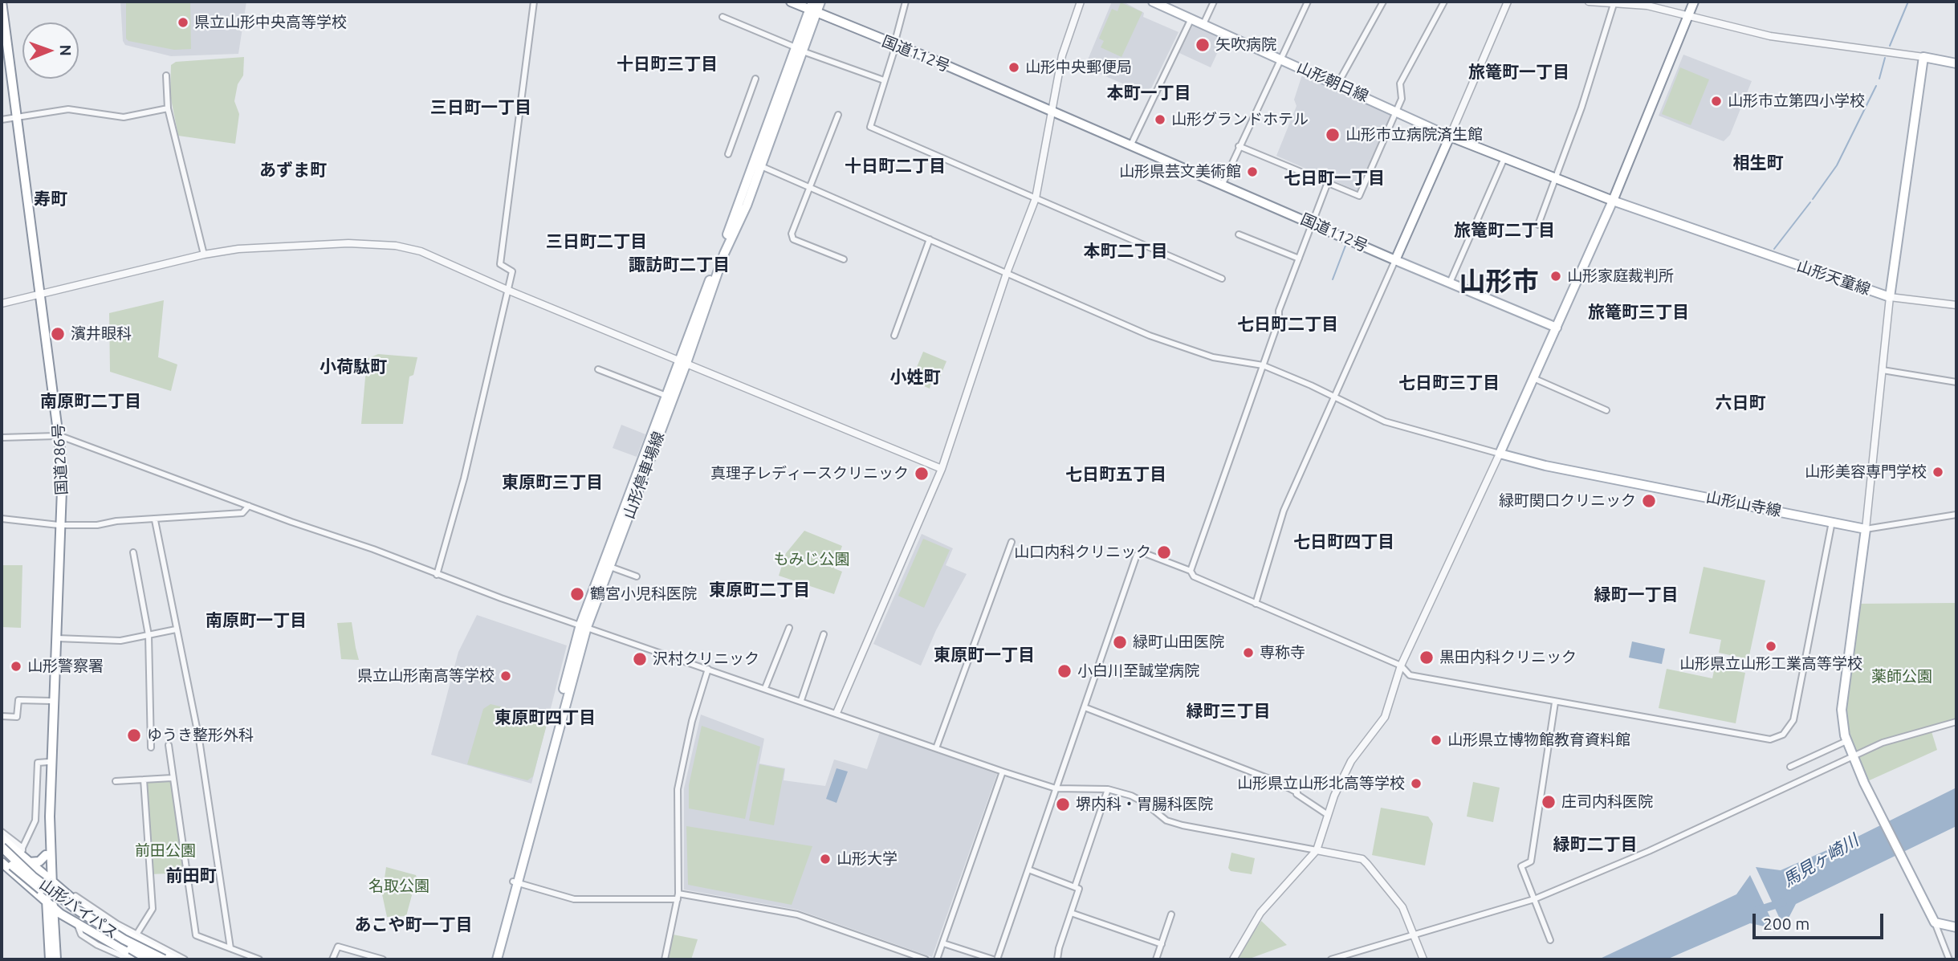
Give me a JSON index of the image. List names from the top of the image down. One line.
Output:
{"streets":{"main road":["国道112号","山形朝日線","山形天童線","国道286号","山形停車場線","山形山寺線","山形バイパス"]},"crossings":[["国道112号","山形停車場線"]],"districts":["十日町三丁目","旅篭町一丁目","本町一丁目","三日町一丁目","相生町","十日町二丁目","あずま町","七日町一丁目","寿町","旅篭町二丁目","三日町二丁目","本町二丁目","諏訪町二丁目","山形市","旅篭町三丁目","七日町二丁目","小荷駄町","小姓町","七日町三丁目","南原町二丁目","六日町","七日町五丁目","東原町三丁目","七日町四丁目","東原町二丁目","緑町一丁目","南原町一丁目","東原町一丁目","緑町三丁目","東原町四丁目","緑町二丁目","前田町","あこや町一丁目"],"water":["馬見ヶ崎川"],"parks":["もみじ公園","薬師公園","前田公園","名取公園"],"places":["県立山形中央高等学校","矢吹病院","山形中央郵便局","山形市立第四小学校","山形グランドホテル","山形市立病院済生館","山形県芸文美術館","山形家庭裁判所","濱井眼科","山形美容専門学校","真理子レディースクリニック","緑町関口クリニック","山口内科クリニック","鶴宮小児科医院","緑町山田医院","山形県立山形工業高等学校","専称寺","黒田内科クリニック","沢村クリニック","山形警察署","小白川至誠堂病院","県立山形南高等学校","ゆうき整形外科","山形県立博物館教育資料館","山形県立山形北高等学校","庄司内科医院","堺内科・胃腸科医院","山形大学"],"scale_bar":"200 m","north":"right"}
